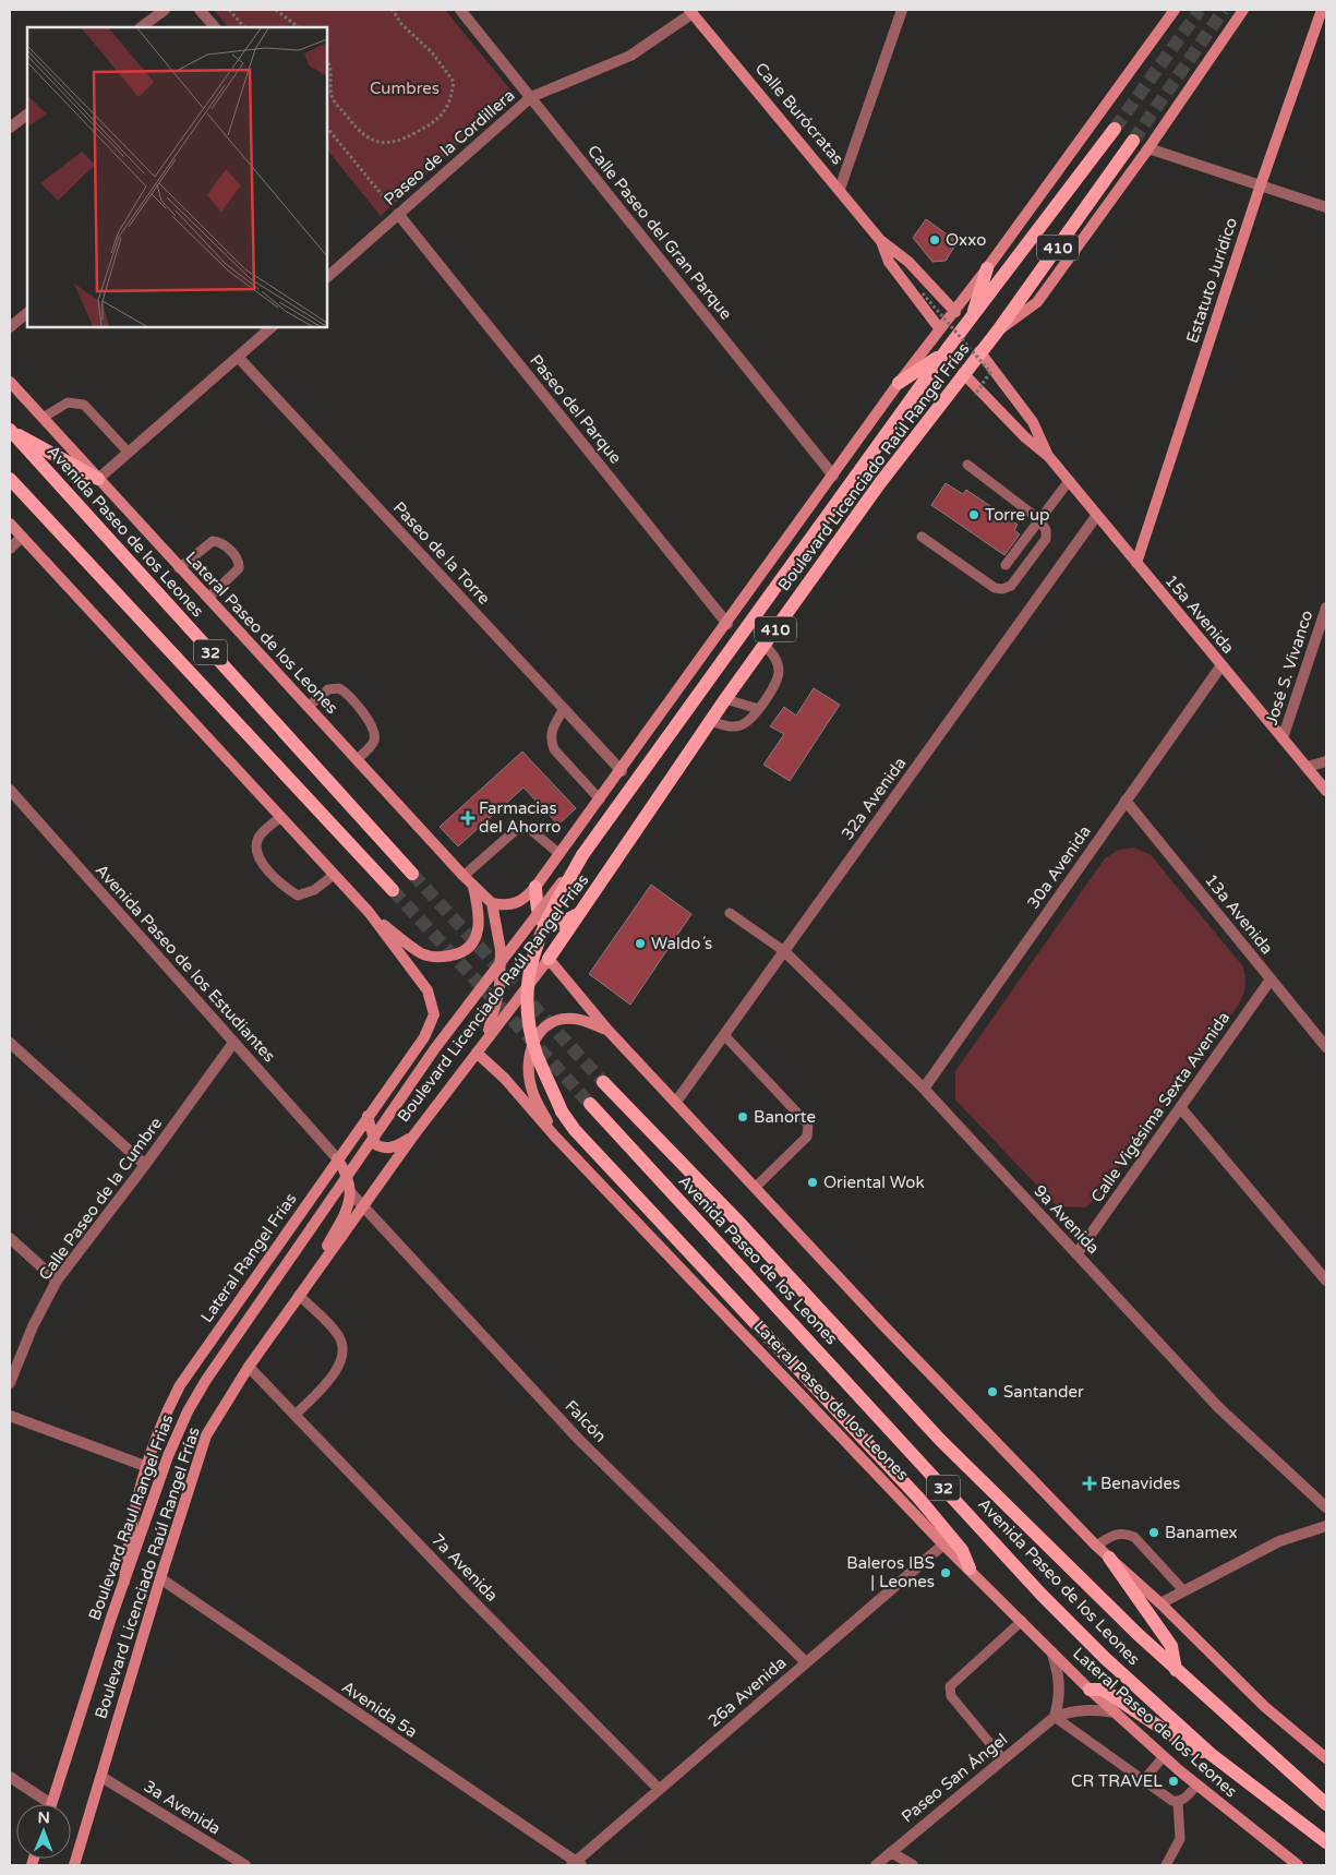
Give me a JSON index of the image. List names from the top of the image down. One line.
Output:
{"streets":{"main road":["410","Boulevard Licenciado Raúl Rangel Frías","Avenida Paseo de los Leones","32"],"street":["Calle Burócratas","Paseo de la Cordillera","Calle Paseo del Gran Parque","Estatuto Jurídico","Paseo del Parque","Paseo de la Torre","15a Avenida","Lateral Paseo de los Leones","José S. Vivanco","32a Avenida","30a Avenida","13a Avenida","Avenida Paseo de los Estudiantes","Calle Vigésima Sexta Avenida","Calle Paseo de la Cumbre","9a Avenida","Lateral Rangel Frías","Falcón","Boulevard Raul Rangel Frias","7a Avenida","26a Avenida","Avenida 5a","Paseo San Ángel","3a Avenida"]},"crossings":[["Calle Burócratas","Paseo de la Cordillera"],["Paseo de la Cordillera","Calle Paseo del Gran Parque"],["Paseo de la Cordillera","Paseo del Parque"],["Estatuto Jurídico","15a Avenida"],["Boulevard Licenciado Raúl Rangel Frías","15a Avenida"],["Boulevard Licenciado Raúl Rangel Frías","Lateral Paseo de los Leones"],["Boulevard Licenciado Raúl Rangel Frías","Falcón"],["Boulevard Licenciado Raúl Rangel Frías","Boulevard Raul Rangel Frias"],["Boulevard Licenciado Raúl Rangel Frías","7a Avenida"],["Boulevard Licenciado Raúl Rangel Frías","Avenida 5a"],["Boulevard Licenciado Raúl Rangel Frías","3a Avenida"],["15a Avenida","José S. Vivanco"],["15a Avenida","32a Avenida"],["15a Avenida","30a Avenida"],["Lateral Paseo de los Leones","26a Avenida"],["Lateral Paseo de los Leones","Paseo San Ángel"],["32a Avenida","9a Avenida"],["30a Avenida","13a Avenida"],["30a Avenida","9a Avenida"],["13a Avenida","Calle Vigésima Sexta Avenida"],["Avenida Paseo de los Estudiantes","Calle Paseo de la Cumbre"],["Avenida Paseo de los Estudiantes","Lateral Rangel Frías"],["Calle Vigésima Sexta Avenida","9a Avenida"],["Lateral Rangel Frías","Boulevard Raul Rangel Frias"],["Falcón","26a Avenida"],["7a Avenida","26a Avenida"],["26a Avenida","Avenida 5a"]],"parks":["Cumbres"],"places":{"other":["Oxxo","Torre up","Waldo´s","Banorte","Oriental Wok","Santander","Banamex","Baleros IBS | Leones","CR TRAVEL"],"health":["Farmacias del Ahorro","Benavides"]},"north":"top"}
